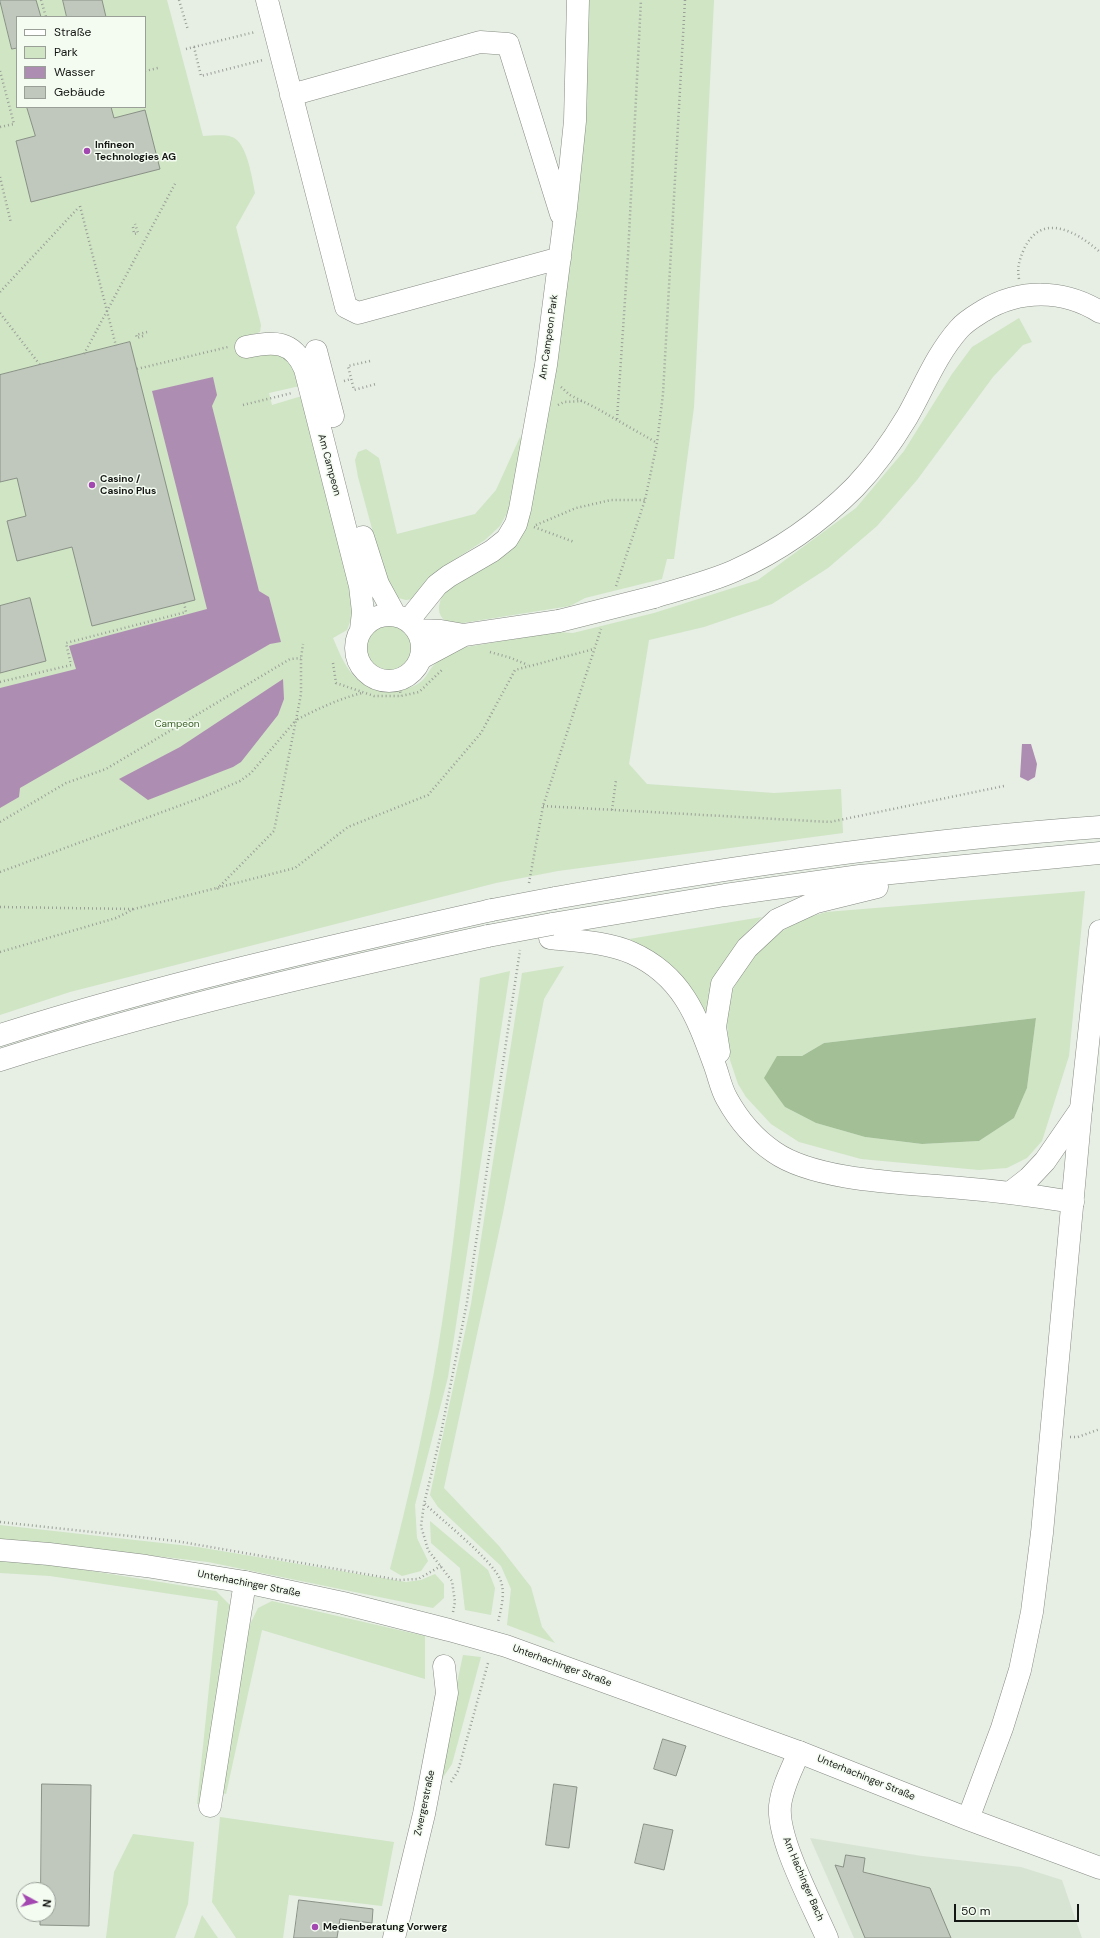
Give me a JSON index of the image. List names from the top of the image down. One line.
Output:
{"streets":{"main road":["Am Campeon Park","Am Campeon","Unterhachinger Straße","Zwergerstraße","Am Hachinger Bach"]},"crossings":[["Am Campeon Park","Am Campeon"],["Unterhachinger Straße","Am Hachinger Bach"]],"parks":["Campeon"],"places":["Infineon Technologies AG","Casino / Casino Plus","Medienberatung Vorwerg"],"legend":["Straße","Park","Wasser","Gebäude"],"scale_bar":"50 m","north":"right"}
